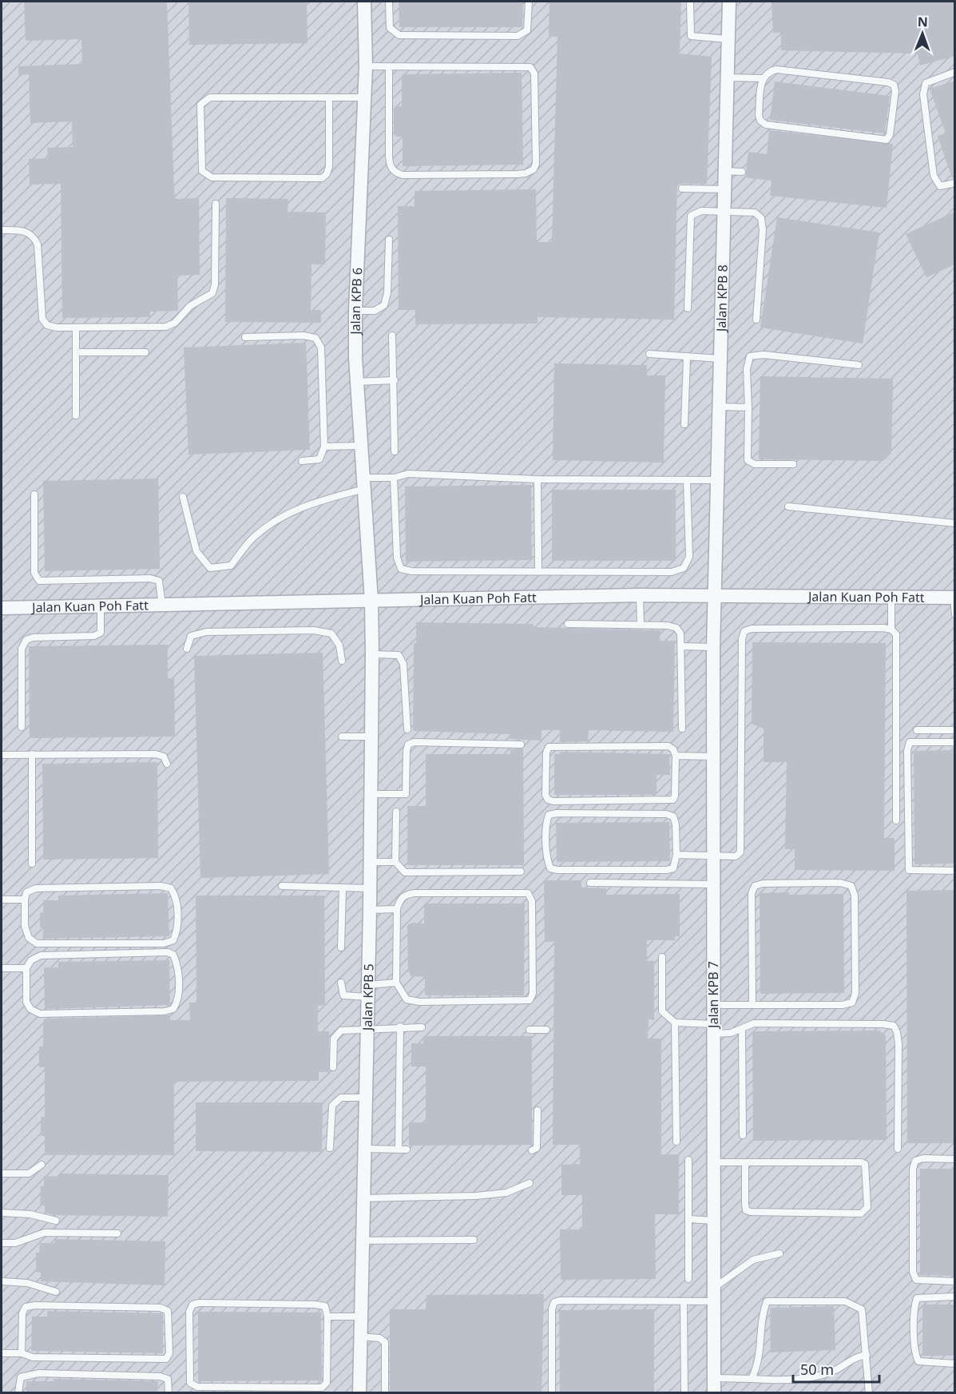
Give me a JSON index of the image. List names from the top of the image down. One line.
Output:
{"streets":{"street":["Jalan KPB 8","Jalan KPB 6","Jalan Kuan Poh Fatt","Jalan KPB 7","Jalan KPB 5"]},"crossings":[["Jalan KPB 8","Jalan Kuan Poh Fatt"],["Jalan KPB 8","Jalan KPB 7"],["Jalan KPB 6","Jalan Kuan Poh Fatt"],["Jalan KPB 6","Jalan KPB 5"],["Jalan Kuan Poh Fatt","Jalan KPB 7"],["Jalan Kuan Poh Fatt","Jalan KPB 5"]],"scale_bar":"50 m","north":"top"}
